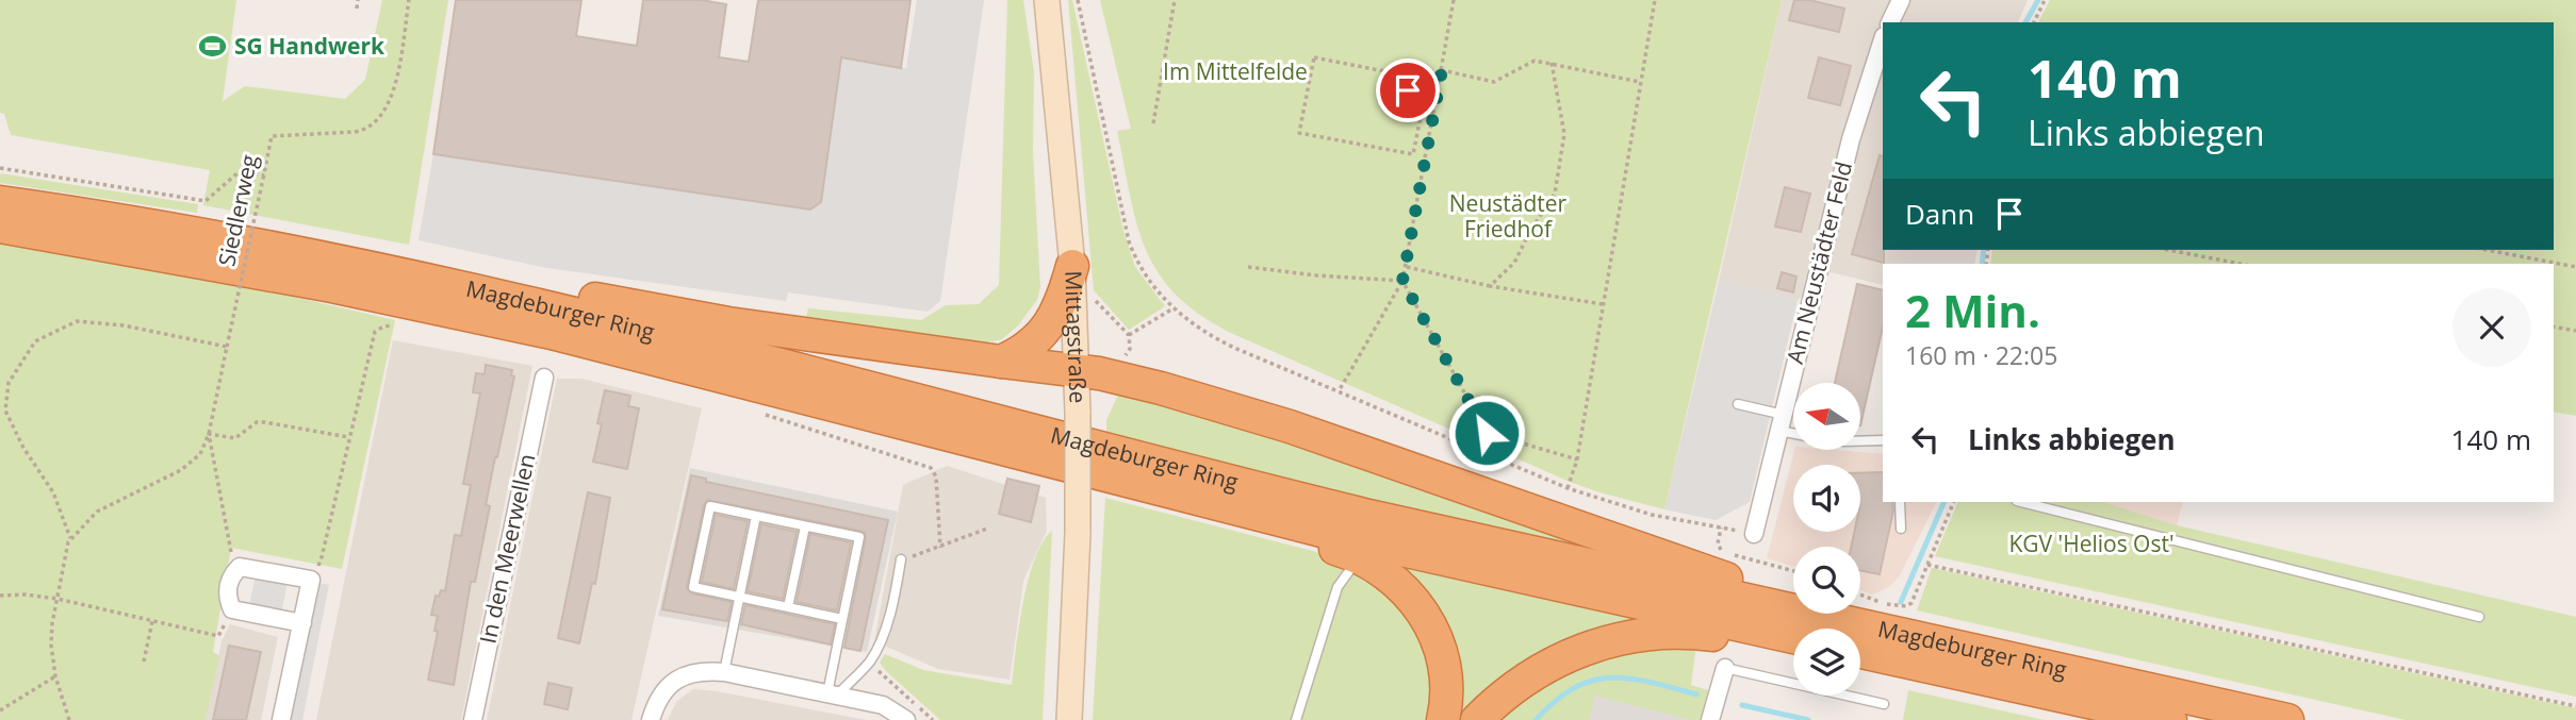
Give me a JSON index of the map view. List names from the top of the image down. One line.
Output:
{"streets":{"highway":["Magdeburger Ring"],"street":["Am Neustädter Feld","Mittagstraße","In den Meerwellen"],"path":["Siedlerweg"]},"parks":["Im Mittelfelde","Neustädter Friedhof","KGV 'Helios Ost'"],"places":{"sports":["SG Handwerk"]},"north":"left","page":{"turn":["140 m","Links abbiegen"],"then":"Dann","heading":["2 Min.","160 m · 22:05"],"list":[{"name":"Links abbiegen","value":"140 m"}]}}
